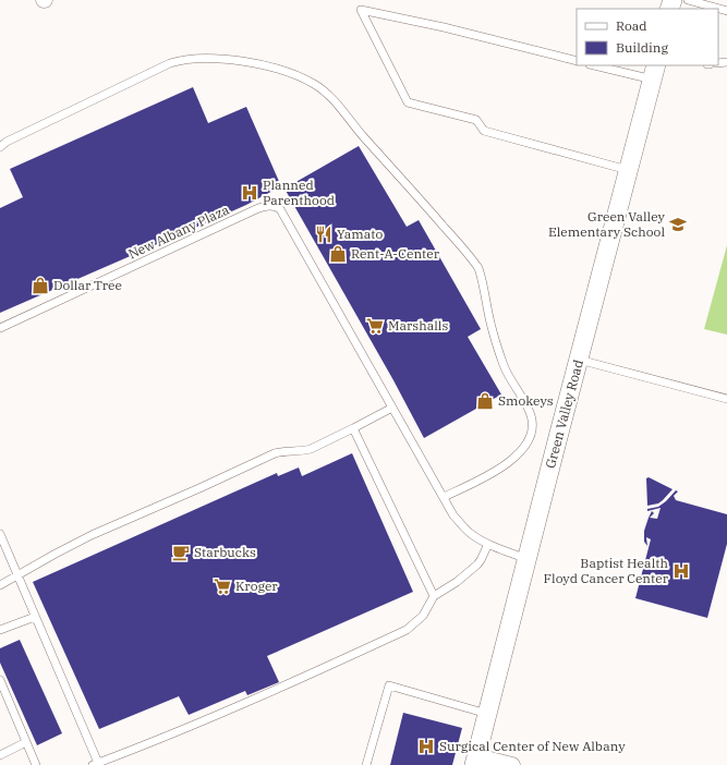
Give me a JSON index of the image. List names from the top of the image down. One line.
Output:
{"streets":{"street":["Green Valley Road"],"lane":["New Albany Plaza"]},"crossings":[["New Albany Plaza","Green Valley Road"]],"places":{"hospital":["Planned Parenthood","Baptist Health Floyd Cancer Center","Surgical Center of New Albany"],"school or university":["Green Valley Elementary School"],"restaurant":["Yamato"],"shop":["Rent-A-Center","Dollar Tree","Smokeys"],"supermarket":["Marshalls","Kroger"],"cafe":["Starbucks"]},"legend":["Road","Building"]}
